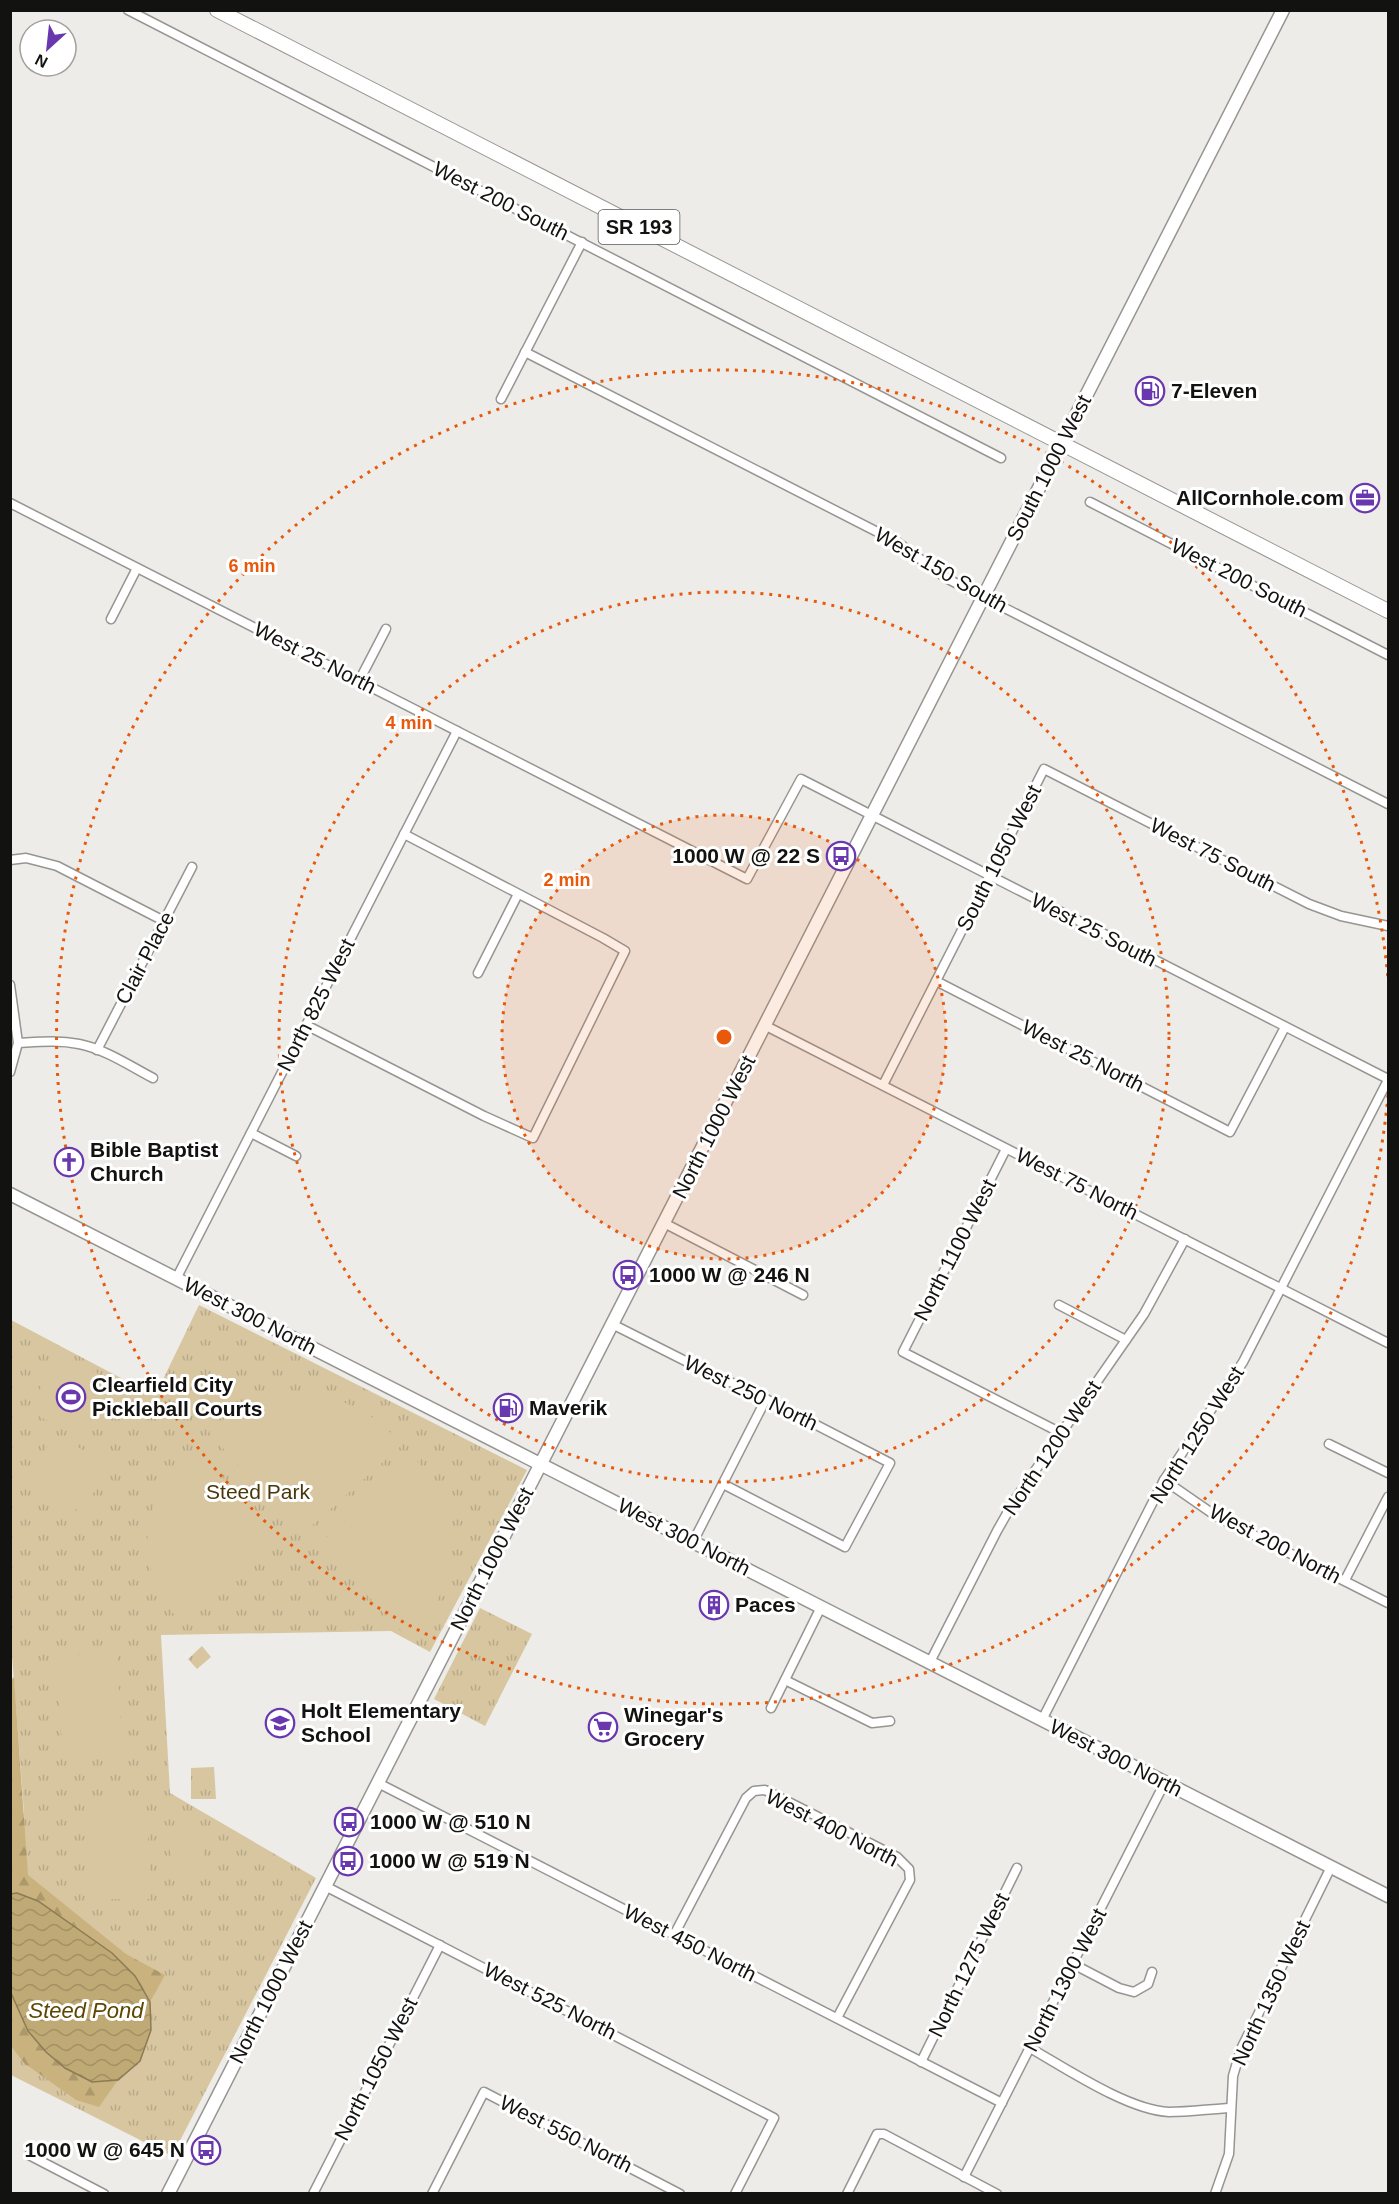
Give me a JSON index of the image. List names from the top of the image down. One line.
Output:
{"streets":{"main road":["SR 193","South 1000 West","North 1000 West","West 300 North"],"street":["West 200 South","West 150 South","West 25 North","West 75 South","South 1050 West","West 25 South","Clair Place","North 825 West","West 75 North","North 1100 West","West 250 North","North 1250 West","North 1200 West","West 200 North","West 400 North","West 450 North","North 1275 West","North 1300 West","North 1350 West","West 525 North","North 1050 West","West 550 North"]},"crossings":[["SR 193","South 1000 West"],["South 1000 West","West 150 South"],["South 1000 West","West 25 South"],["South 1000 West","North 1000 West"],["West 25 North","South 1050 West"],["West 25 North","West 25 South"],["West 25 North","North 825 West"],["West 75 South","South 1050 West"],["South 1050 West","West 25 South"],["West 25 South","North 1250 West"],["North 825 West","West 300 North"],["North 1000 West","West 75 North"],["North 1000 West","West 300 North"],["North 1000 West","West 250 North"],["North 1000 West","West 450 North"],["North 1000 West","West 525 North"],["West 75 North","North 1100 West"],["West 75 North","North 1250 West"],["West 75 North","North 1200 West"],["North 1100 West","North 1200 West"],["West 300 North","North 1250 West"],["West 300 North","North 1200 West"],["West 300 North","North 1300 West"],["West 300 North","North 1350 West"],["North 1250 West","West 200 North"],["West 400 North","West 450 North"],["West 450 North","North 1275 West"],["West 450 North","North 1300 West"],["West 525 North","North 1050 West"]],"water":["Steed Pond"],"parks":["Steed Park"],"places":{"fuel station":["7-Eleven","Maverik"],"office":["AllCornhole.com"],"bus stop":["1000 W @ 22 S","1000 W @ 246 N","1000 W @ 510 N","1000 W @ 519 N","1000 W @ 645 N"],"church":["Bible Baptist Church"],"sports":["Clearfield City Pickleball Courts"],"building":["Paces"],"school or university":["Holt Elementary School"],"supermarket":["Winegar's Grocery"]},"north":"bottom left","rings":["6 min","4 min","2 min"]}
